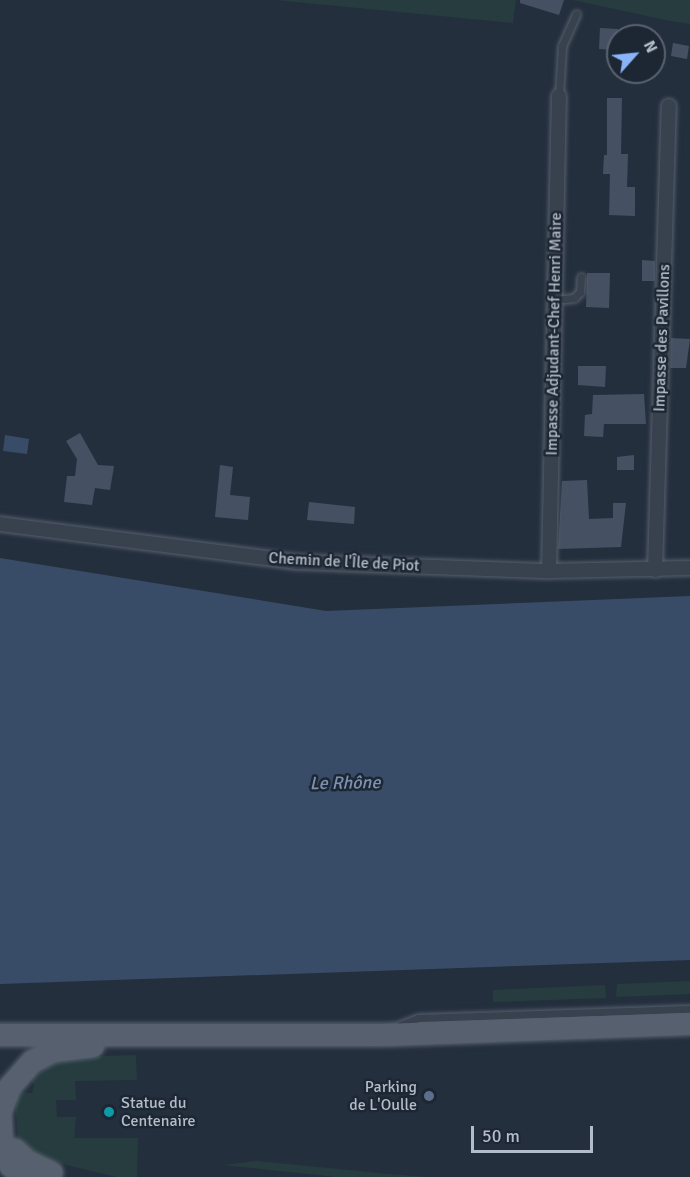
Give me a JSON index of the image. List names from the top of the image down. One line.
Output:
{"streets":{"street":["Impasse Adjudant-Chef Henri Maire","Impasse des Pavillons","Chemin de l'Île de Piot"]},"crossings":[["Impasse Adjudant-Chef Henri Maire","Chemin de l'Île de Piot"],["Impasse des Pavillons","Chemin de l'Île de Piot"]],"water":["Le Rhône"],"places":["Parking de L'Oulle","Statue du Centenaire"],"scale_bar":"50 m","north":"top right"}
